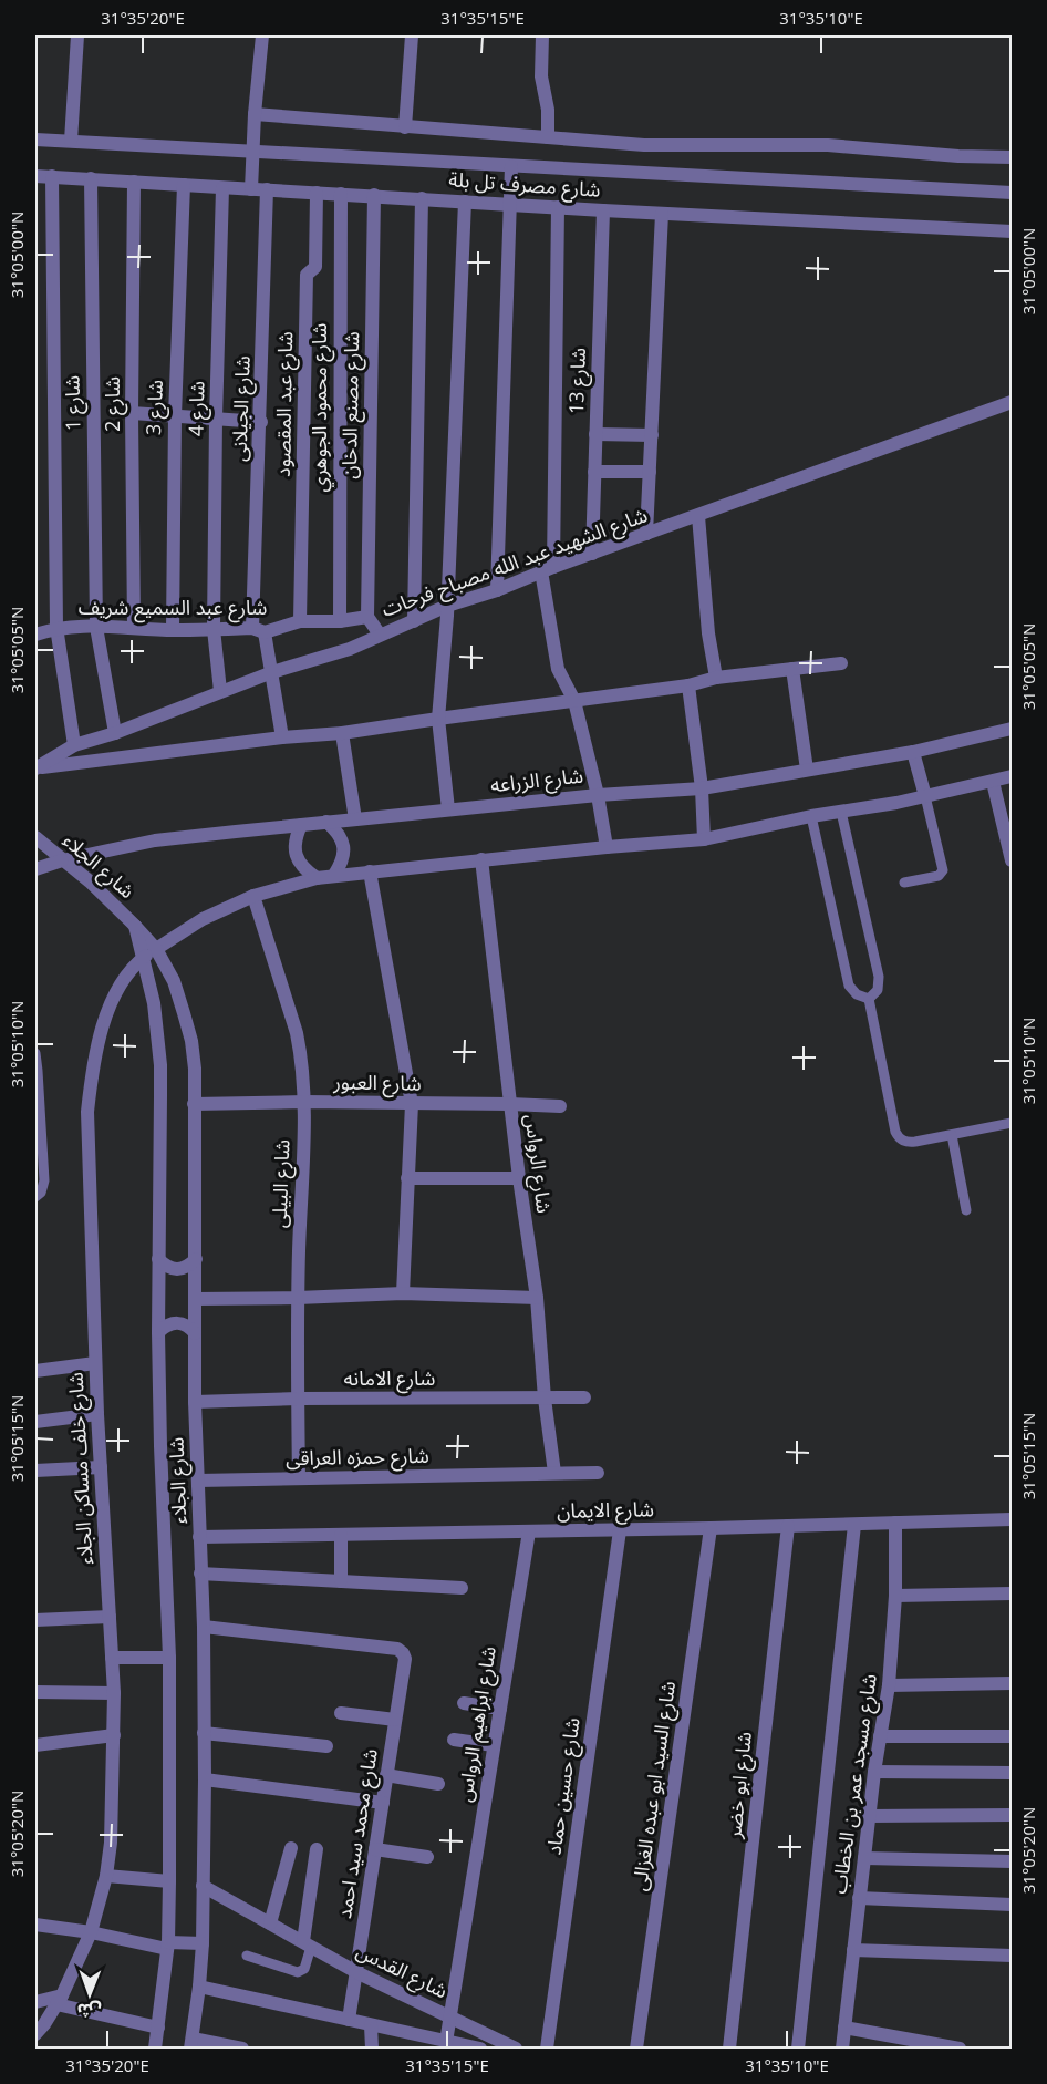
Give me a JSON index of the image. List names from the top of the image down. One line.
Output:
{"streets":{"street":["شارع مصرف تل بلة","شارع 13","شارع 1","شارع 2","شارع عبد المقصود","شارع مصنع الدخان","شارع 3","شارع محمود الجوهري","شارع 4","شارع الجيلانى","شارع الشهيد عبد الله مصباح فرحات","شارع عبد السميع شريف","شارع الزراعه","شارع الجلاء","شارع العبور","شارع الرواس","شارع البيلى","شارع الامانه","شارع حمزه العراقى","شارع خلف مساكن الجلاء","شارع الايمان","شارع ابراهيم الرواس","شارع مسجد عمر بن الخطاب","شارع ابو خضر","شارع حسين حماد","شارع السيد ابو عبده الغزالى","شارع محمد سيد احمد","شارع القدس"]},"crossings":[["شارع مصرف تل بلة","شارع 13"],["شارع مصرف تل بلة","شارع 1"],["شارع مصرف تل بلة","شارع 2"],["شارع مصرف تل بلة","شارع عبد المقصود"],["شارع مصرف تل بلة","شارع مصنع الدخان"],["شارع مصرف تل بلة","شارع 3"],["شارع مصرف تل بلة","شارع محمود الجوهري"],["شارع مصرف تل بلة","شارع 4"],["شارع مصرف تل بلة","شارع الجيلانى"],["شارع 13","شارع الشهيد عبد الله مصباح فرحات"],["شارع 1","شارع الشهيد عبد الله مصباح فرحات"],["شارع 1","شارع عبد السميع شريف"],["شارع 2","شارع عبد السميع شريف"],["شارع عبد المقصود","شارع عبد السميع شريف"],["شارع مصنع الدخان","شارع عبد السميع شريف"],["شارع 3","شارع عبد السميع شريف"],["شارع محمود الجوهري","شارع عبد السميع شريف"],["شارع 4","شارع الشهيد عبد الله مصباح فرحات"],["شارع 4","شارع عبد السميع شريف"],["شارع الجيلانى","شارع الشهيد عبد الله مصباح فرحات"],["شارع الجيلانى","شارع عبد السميع شريف"],["شارع الزراعه","شارع الجلاء"],["شارع الجلاء","شارع العبور"],["شارع الجلاء","شارع الامانه"],["شارع الجلاء","شارع حمزه العراقى"],["شارع الجلاء","شارع خلف مساكن الجلاء"],["شارع الجلاء","شارع الايمان"],["شارع الجلاء","شارع محمد سيد احمد"],["شارع الجلاء","شارع القدس"],["شارع العبور","شارع الرواس"],["شارع العبور","شارع البيلى"],["شارع الرواس","شارع الامانه"],["شارع الرواس","شارع حمزه العراقى"],["شارع البيلى","شارع الامانه"],["شارع البيلى","شارع حمزه العراقى"],["شارع الايمان","شارع ابراهيم الرواس"],["شارع الايمان","شارع مسجد عمر بن الخطاب"],["شارع الايمان","شارع ابو خضر"],["شارع الايمان","شارع حسين حماد"],["شارع الايمان","شارع السيد ابو عبده الغزالى"],["شارع ابراهيم الرواس","شارع القدس"],["شارع محمد سيد احمد","شارع القدس"]],"north":"bottom","coordinates":["31°35'20\"E","31°35'15\"E","31°35'10\"E","31°05'00\"N","31°05'05\"N","31°05'10\"N","31°05'15\"N","31°05'20\"N"]}
